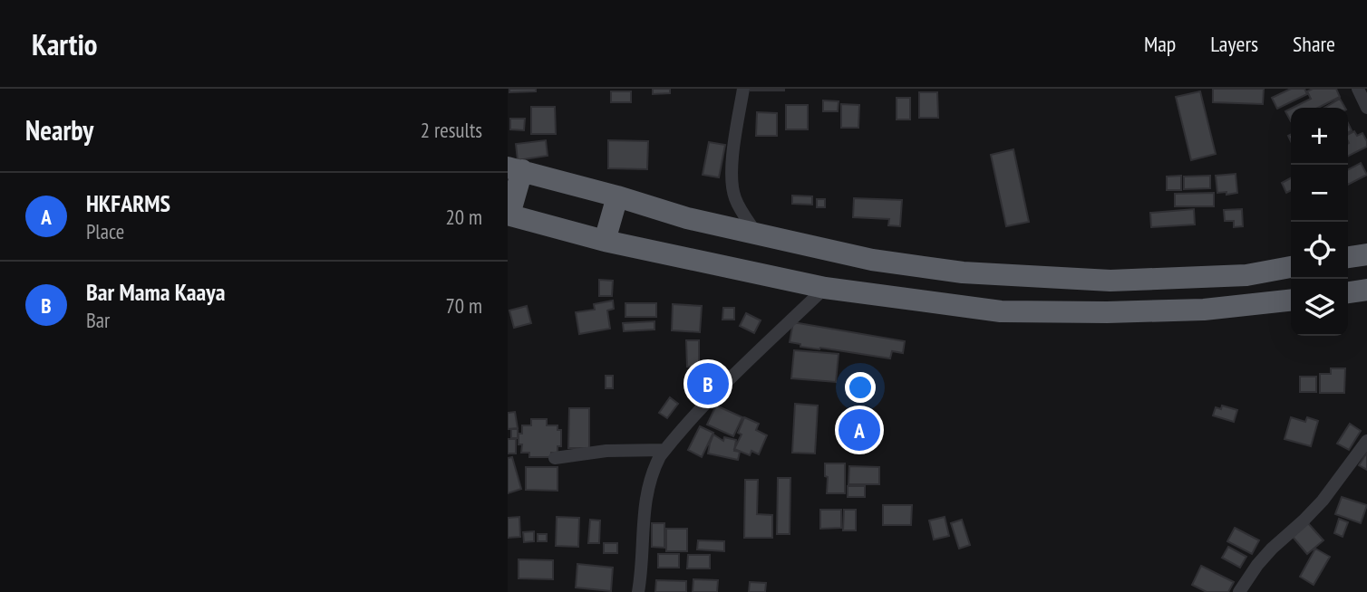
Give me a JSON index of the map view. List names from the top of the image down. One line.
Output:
{"page":{"header":"Kartio","nav":["Map","Layers","Share"],"heading":["Nearby","2 results"],"map_buttons":["+","−"],"list":[{"mark":"A","name":"HKFARMS","note":"Place","value":"20 m"},{"mark":"B","name":"Bar Mama Kaaya","note":"Bar","value":"70 m"}],"pins":["B","A"]}}
